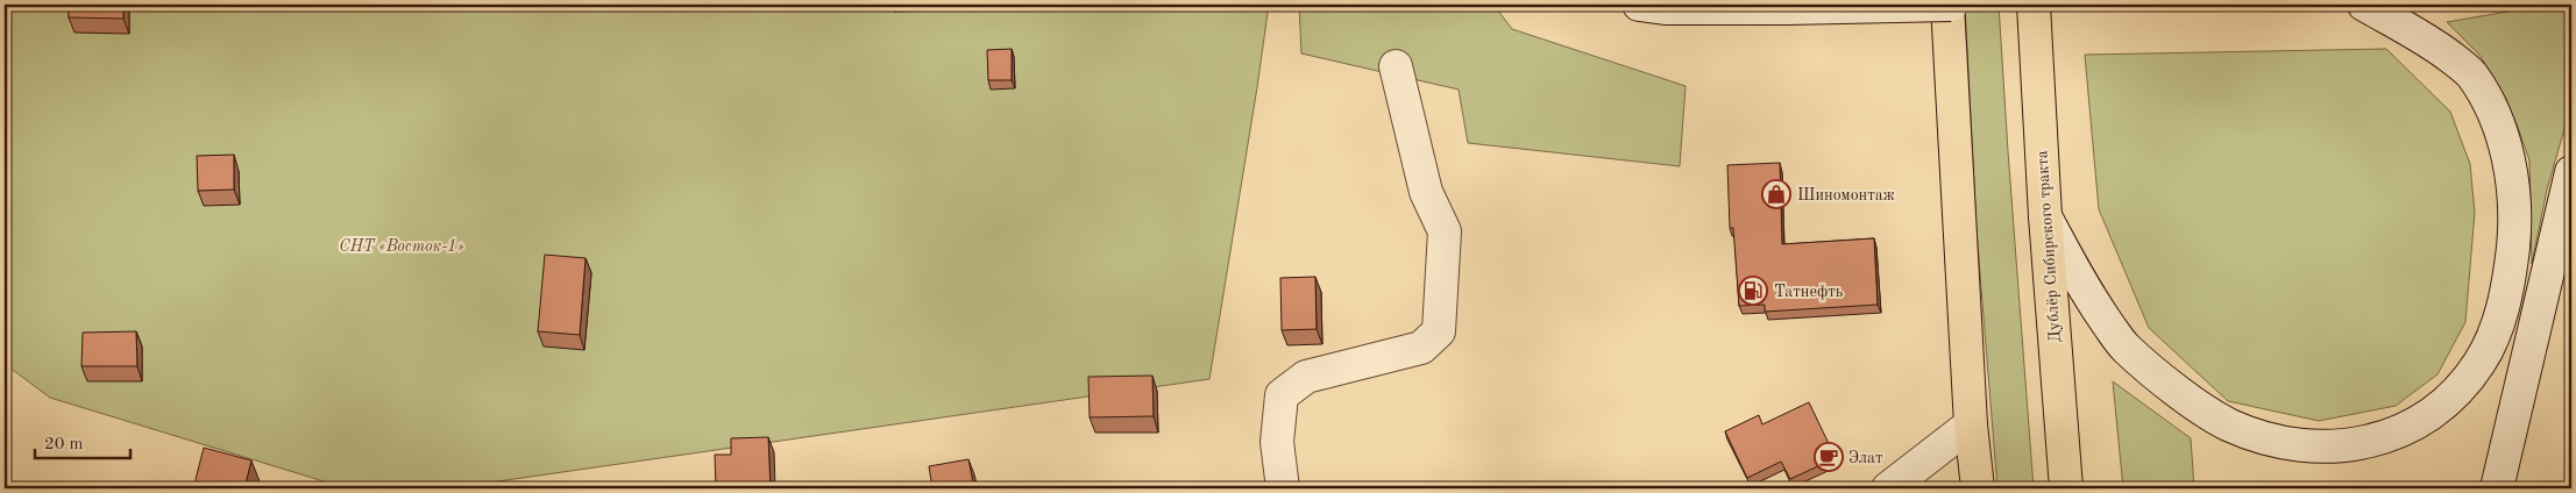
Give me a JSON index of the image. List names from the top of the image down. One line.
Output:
{"streets":{"main road":["Дублёр Сибирского тракта"]},"parks":["СНТ «Восток-1»"],"places":{"shop":["Шиномонтаж"],"fuel station":["Татнефть"],"cafe":["Элат"]},"scale_bar":"20 m"}
